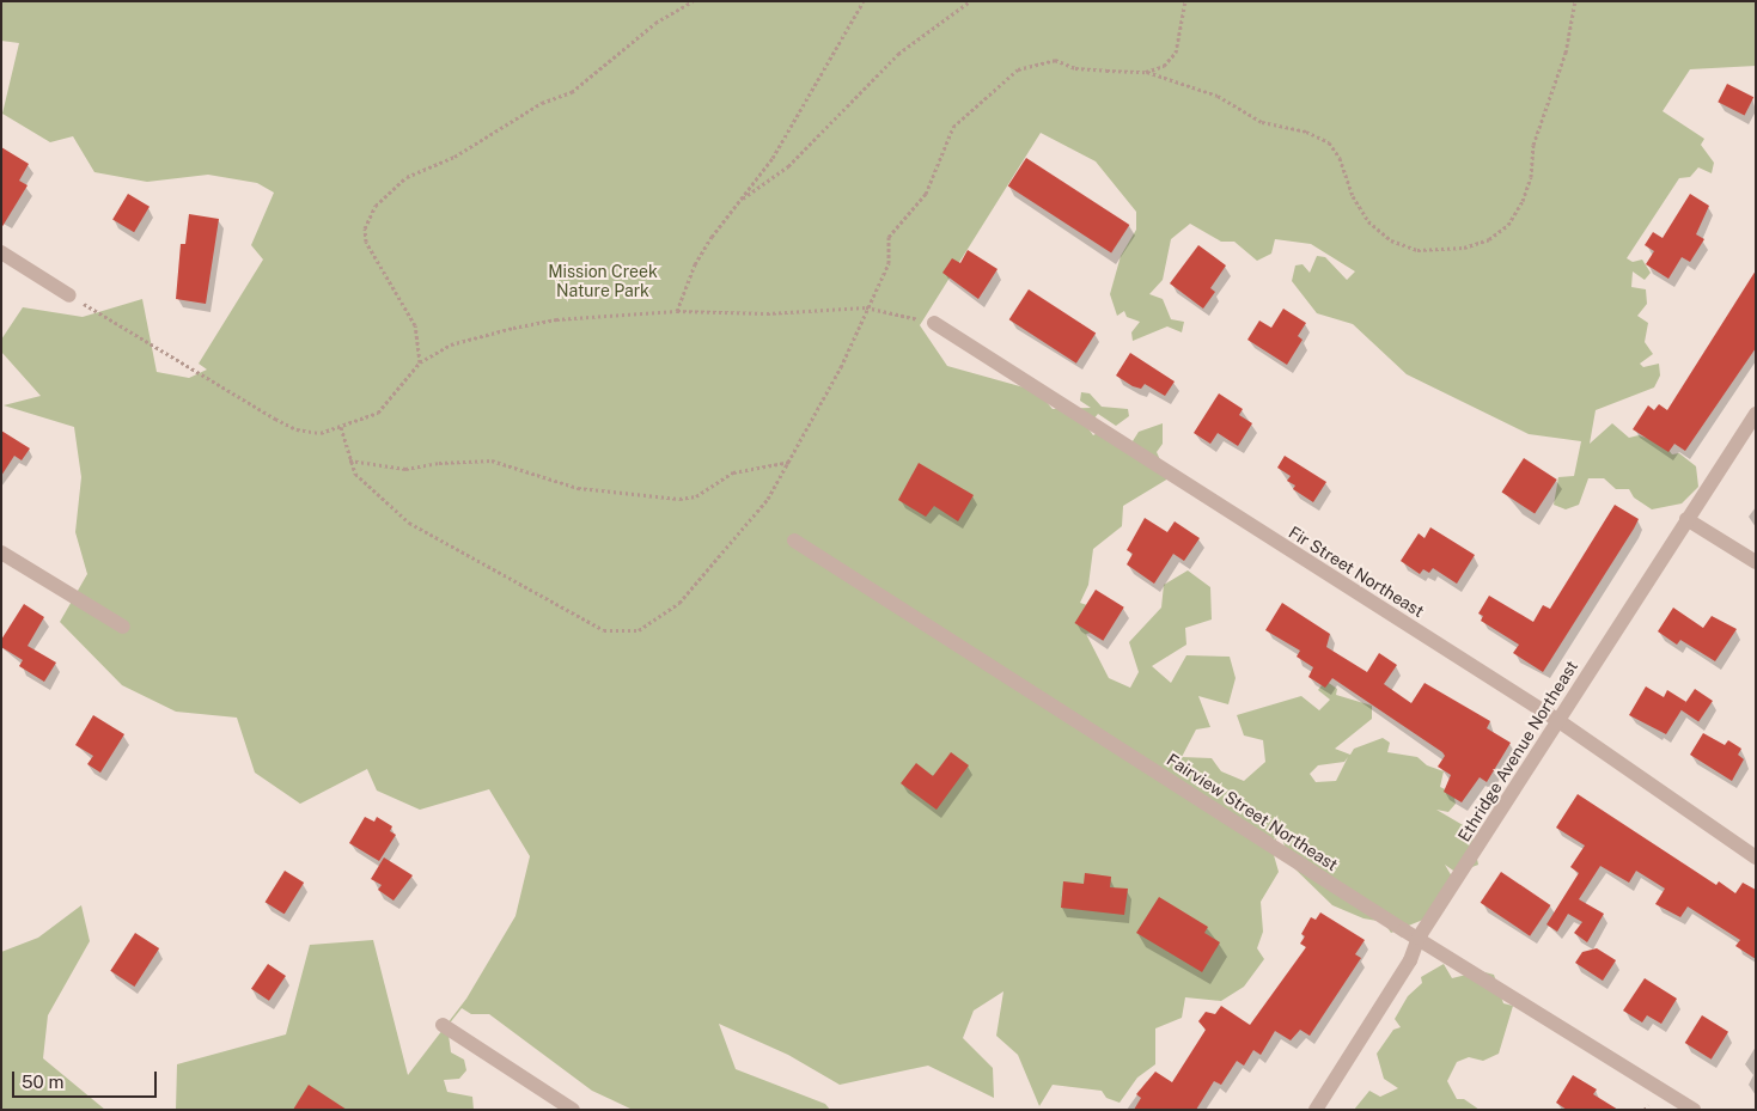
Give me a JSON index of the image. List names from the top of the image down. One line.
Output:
{"streets":{"street":["Fir Street Northeast","Ethridge Avenue Northeast","Fairview Street Northeast"]},"crossings":[["Fir Street Northeast","Ethridge Avenue Northeast"],["Ethridge Avenue Northeast","Fairview Street Northeast"]],"parks":["Mission Creek Nature Park"],"scale_bar":"50 m"}
